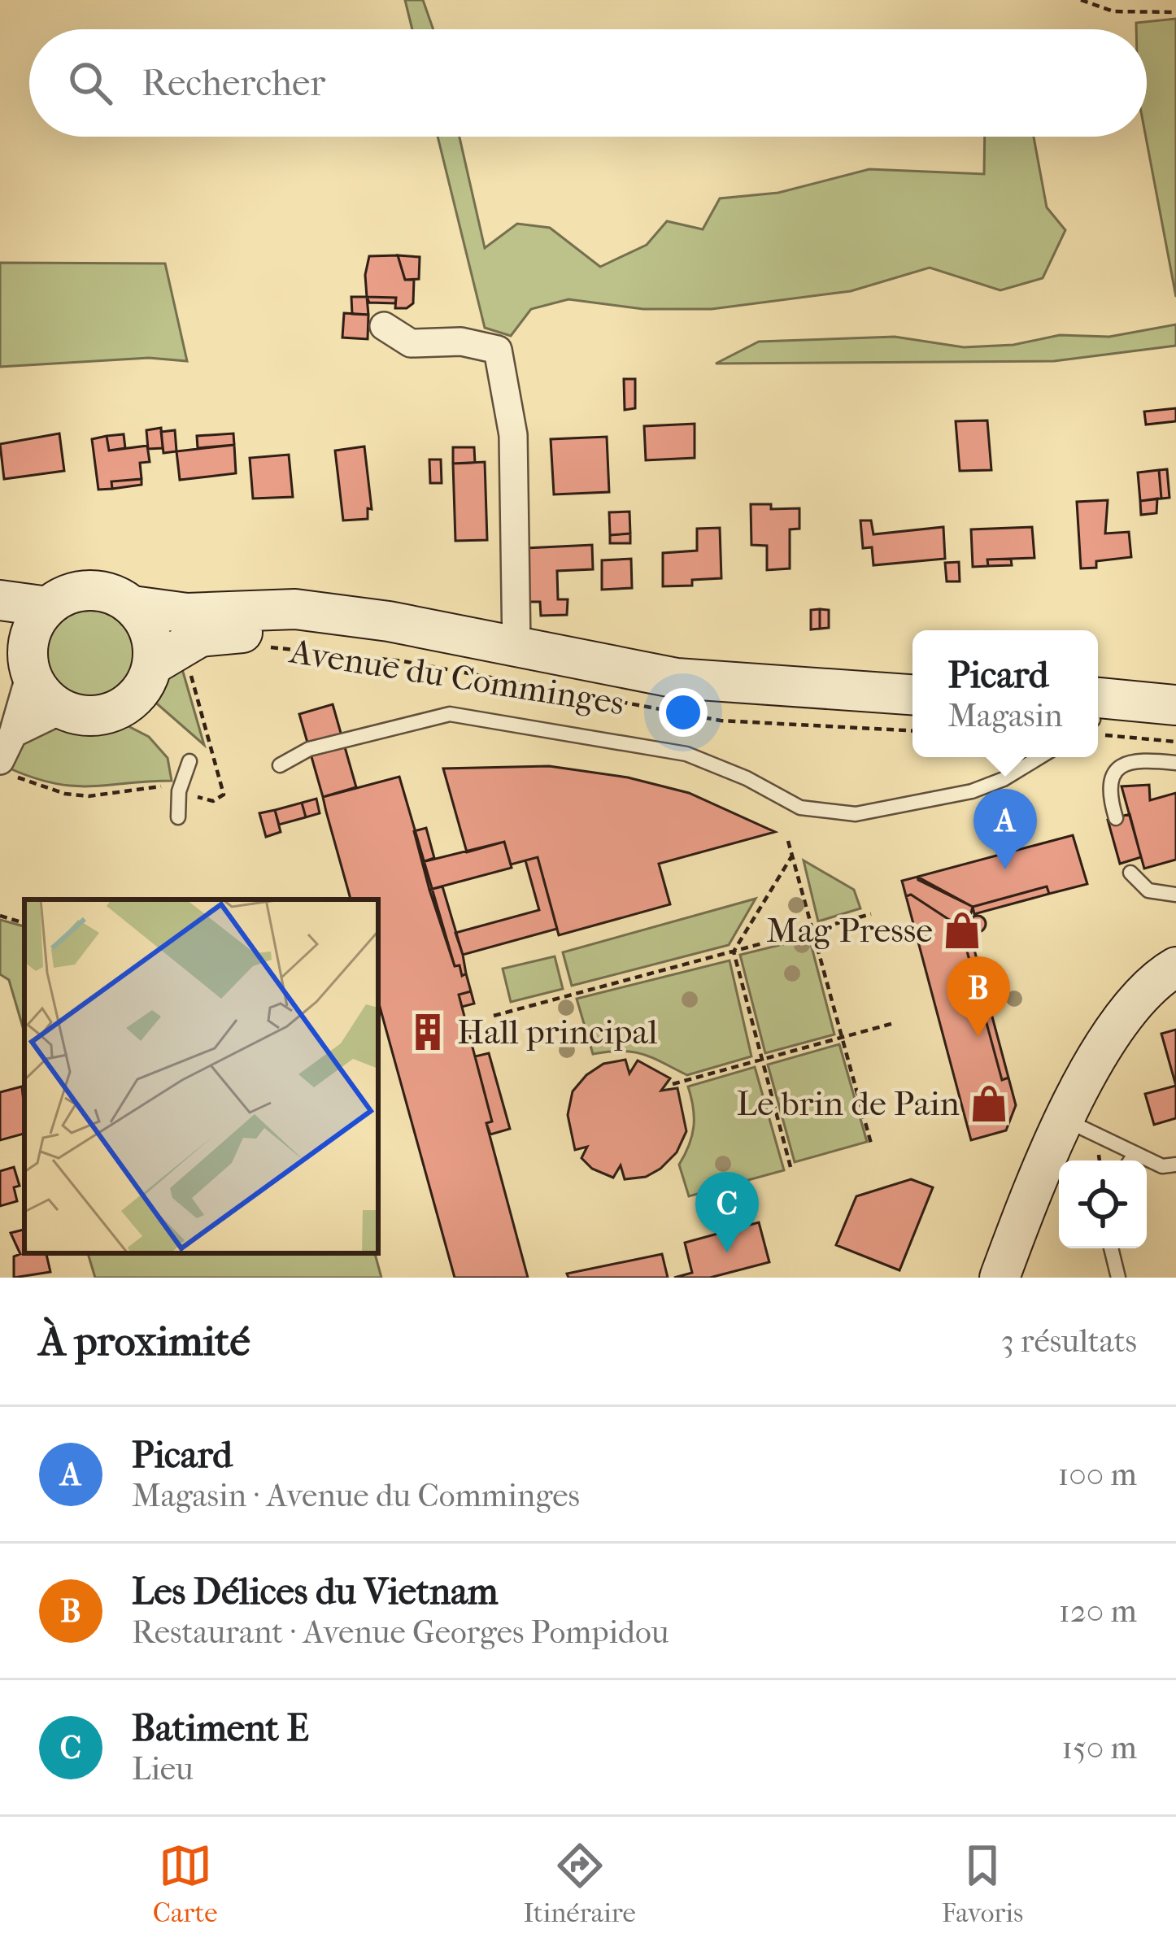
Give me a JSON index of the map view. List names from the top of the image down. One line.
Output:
{"streets":{"main road":["Avenue du Comminges"]},"places":{"shop":["Mag Presse","Le brin de Pain"],"building":["Hall principal"]},"page":{"search":"Rechercher","popup":["Picard","Magasin"],"pins":["A","B","C"],"heading":["À proximité","3 résultats"],"list":[{"mark":"A","name":"Picard","note":"Magasin · Avenue du Comminges","value":"100 m"},{"mark":"B","name":"Les Délices du Vietnam","note":"Restaurant · Avenue Georges Pompidou","value":"120 m"},{"mark":"C","name":"Batiment E","note":"Lieu","value":"150 m"}],"nav":["Carte","Itinéraire","Favoris"]}}
